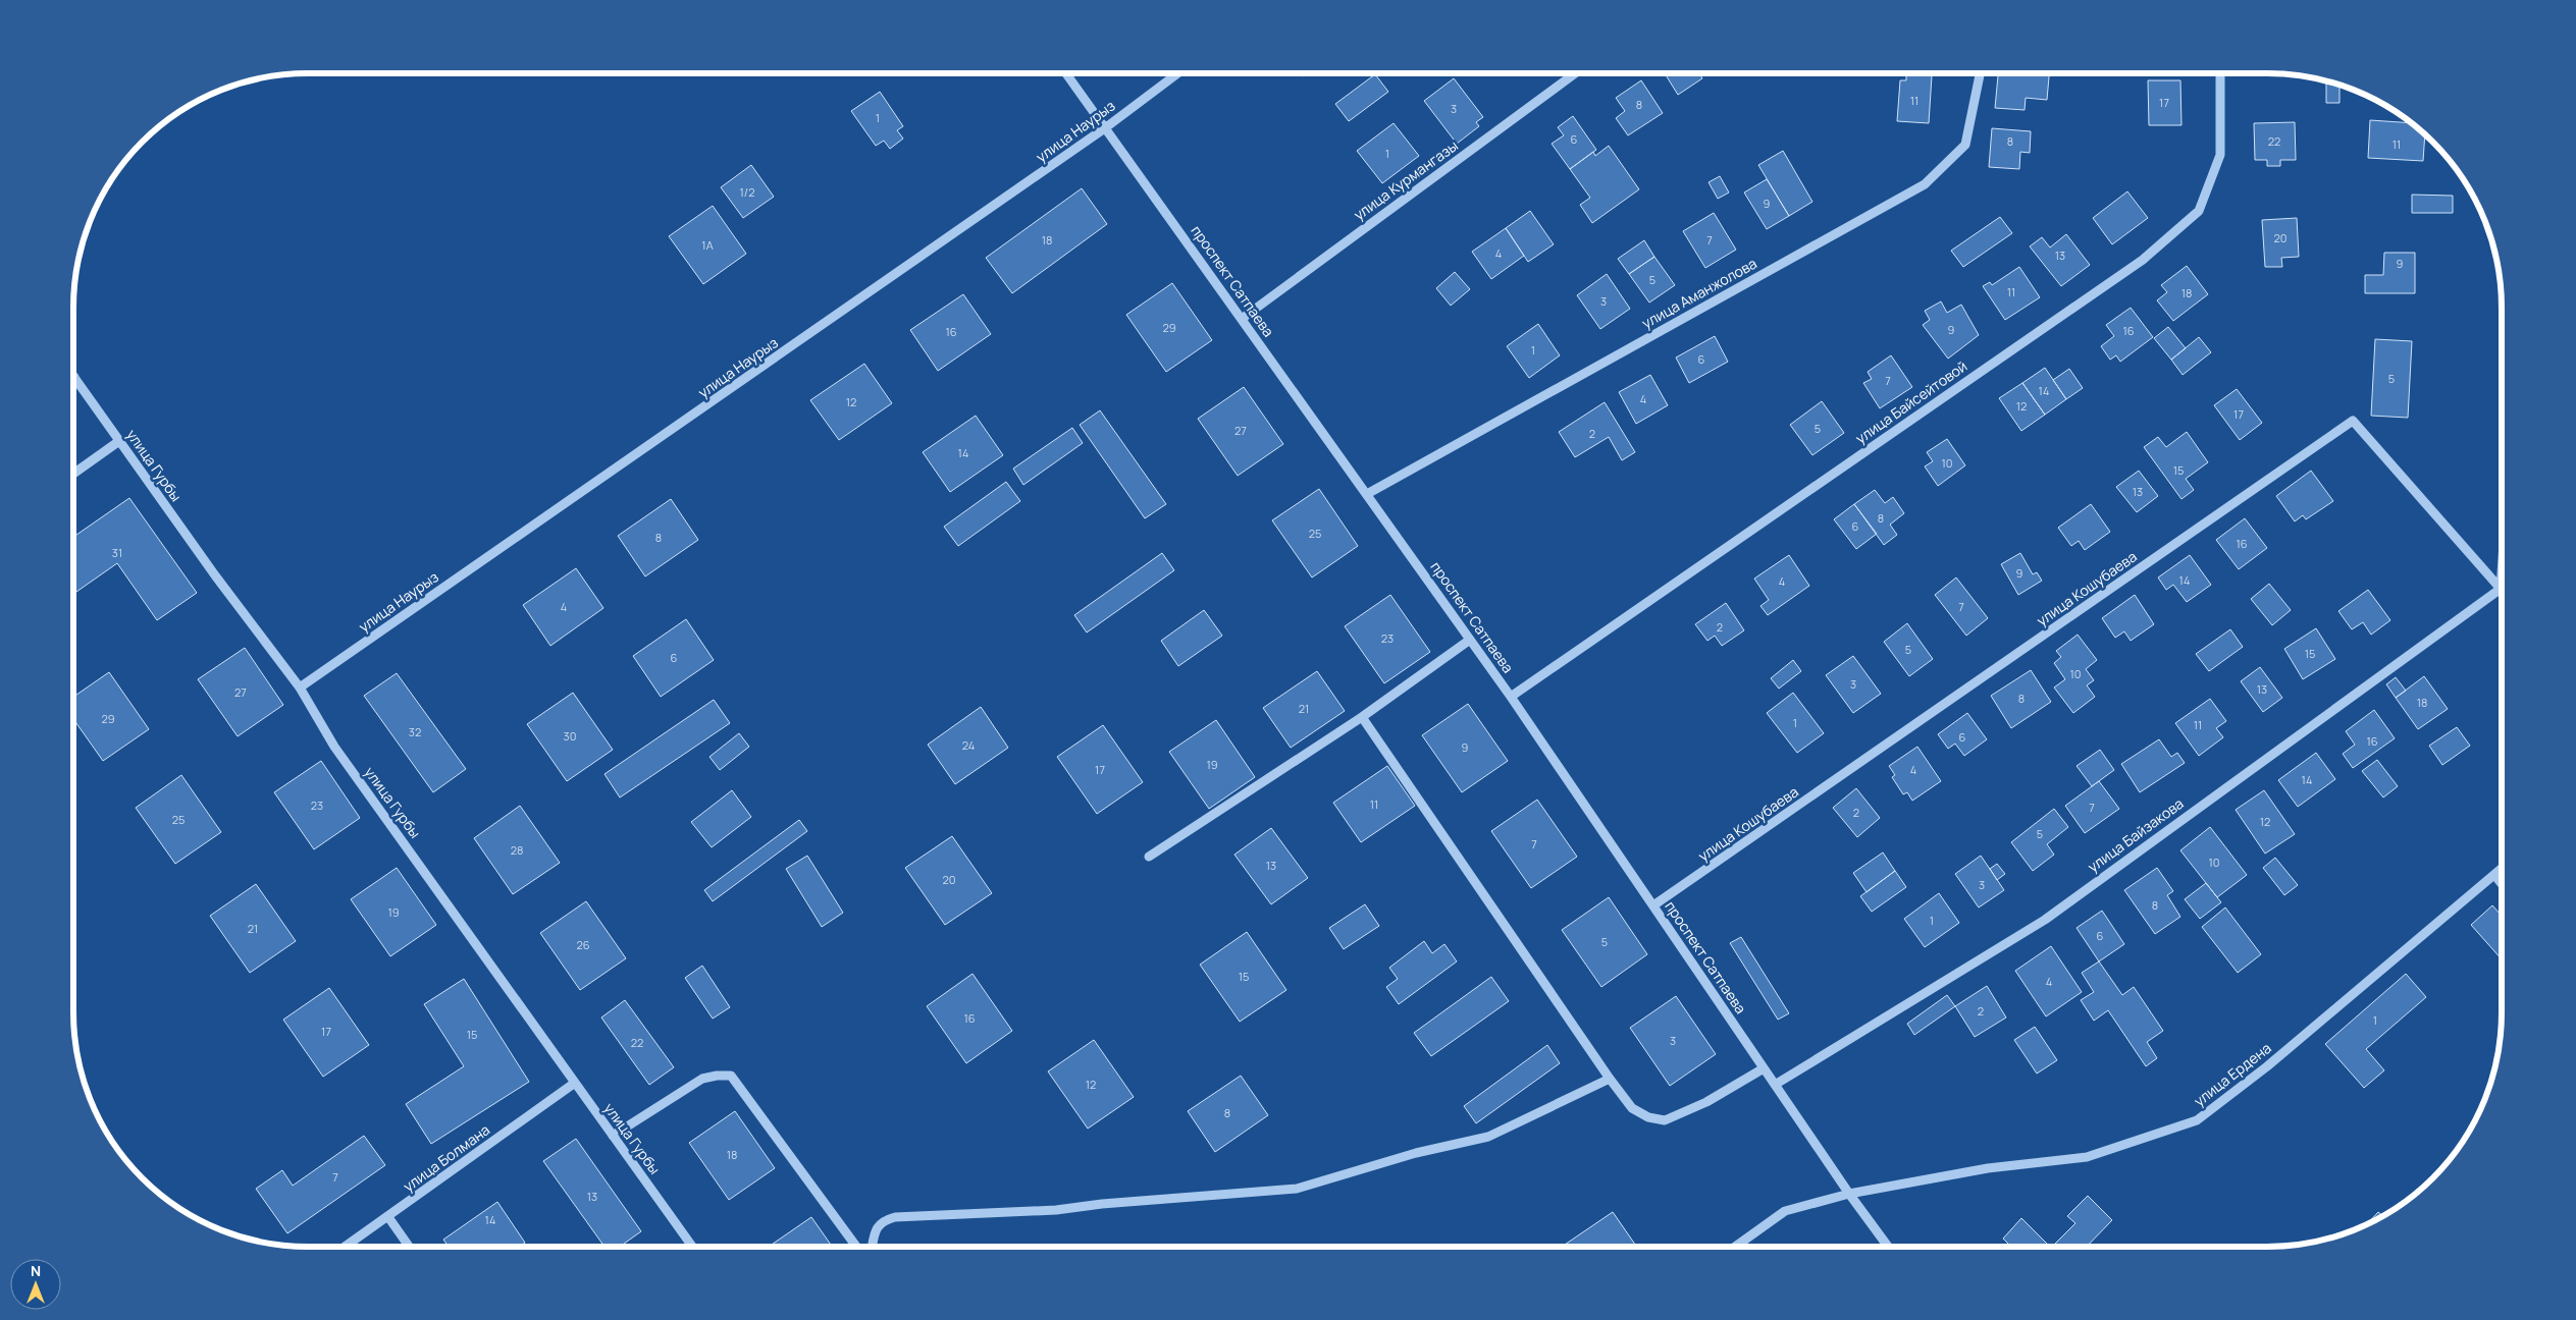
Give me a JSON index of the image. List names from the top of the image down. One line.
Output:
{"streets":{"street":["улица Наурыз","улица Курмангазы","проспект Сатпаева","улица Аманжолова","улица Байсейтовой","улица Гурбы","улица Кошубаева","улица Байзакова","улица Ердена","улица Болмана"]},"crossings":[["улица Наурыз","проспект Сатпаева"],["улица Наурыз","улица Гурбы"],["улица Курмангазы","проспект Сатпаева"],["проспект Сатпаева","улица Аманжолова"],["проспект Сатпаева","улица Байсейтовой"],["проспект Сатпаева","улица Кошубаева"],["проспект Сатпаева","улица Байзакова"],["проспект Сатпаева","улица Ердена"],["улица Гурбы","улица Болмана"]],"house_numbers":["11","17","8","3","1","6","8","22","11","1","1/2","9","20","18","7","1А","4","13","9","5","11","18","3","29","9","16","16","1","6","5","7","14","4","12","12","17","5","27","2","14","10","15","13","8","6","25","8","16","31","9","14","4","4","7","2","23","5","15","6","10","3","13","27","8","18","21","29","1","11","32","30","6","16","24","9","19","17","4","14","11","23","7","2","25","12","5","7","28","10","13","20","3","8","19","1","21","6","5","26","15","4","2","16","1","17","15","3","22","12","8","18","7","13","14"],"north":"top"}
